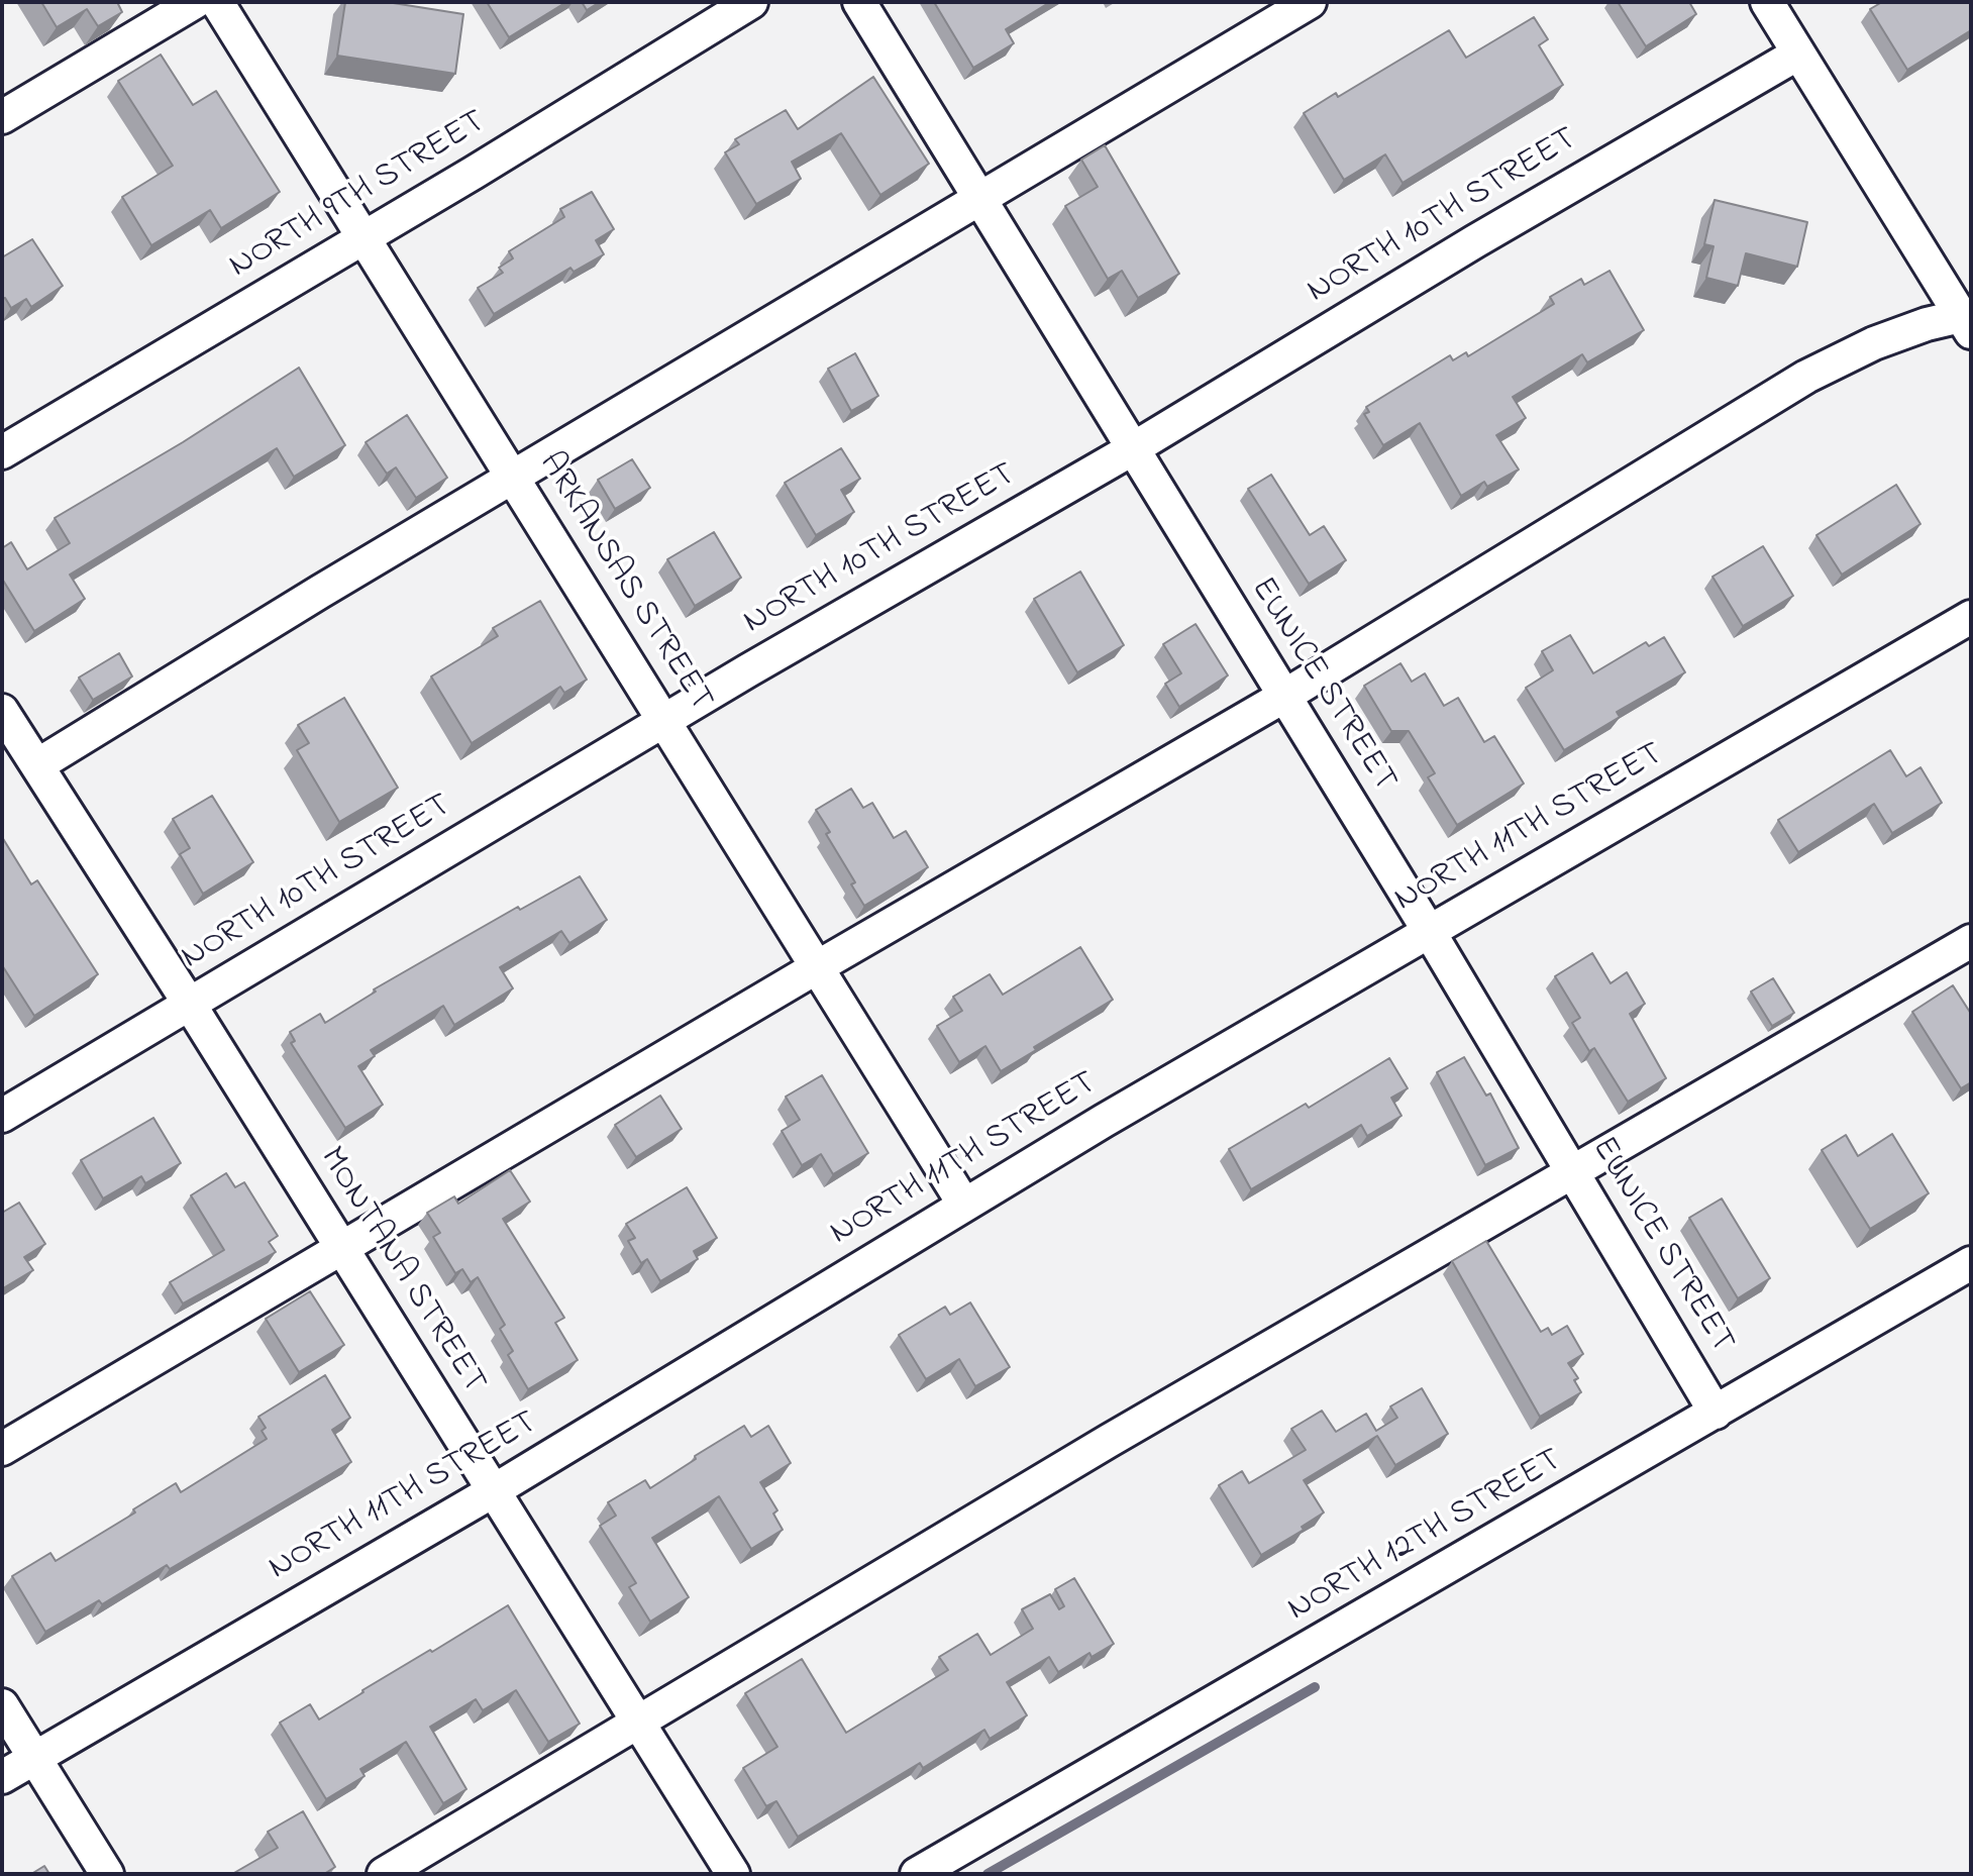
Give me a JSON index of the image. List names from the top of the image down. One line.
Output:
{"streets":{"street":["NORTH 9TH STREET","NORTH 10TH STREET","ARKANSAS STREET","EUNICE STREET","NORTH 11TH STREET","MONTANA STREET","NORTH 12TH STREET"]},"crossings":[["NORTH 9TH STREET","ARKANSAS STREET"],["NORTH 10TH STREET","ARKANSAS STREET"],["NORTH 10TH STREET","EUNICE STREET"],["NORTH 10TH STREET","MONTANA STREET"],["ARKANSAS STREET","NORTH 11TH STREET"],["EUNICE STREET","NORTH 11TH STREET"],["EUNICE STREET","NORTH 12TH STREET"],["NORTH 11TH STREET","MONTANA STREET"]]}
